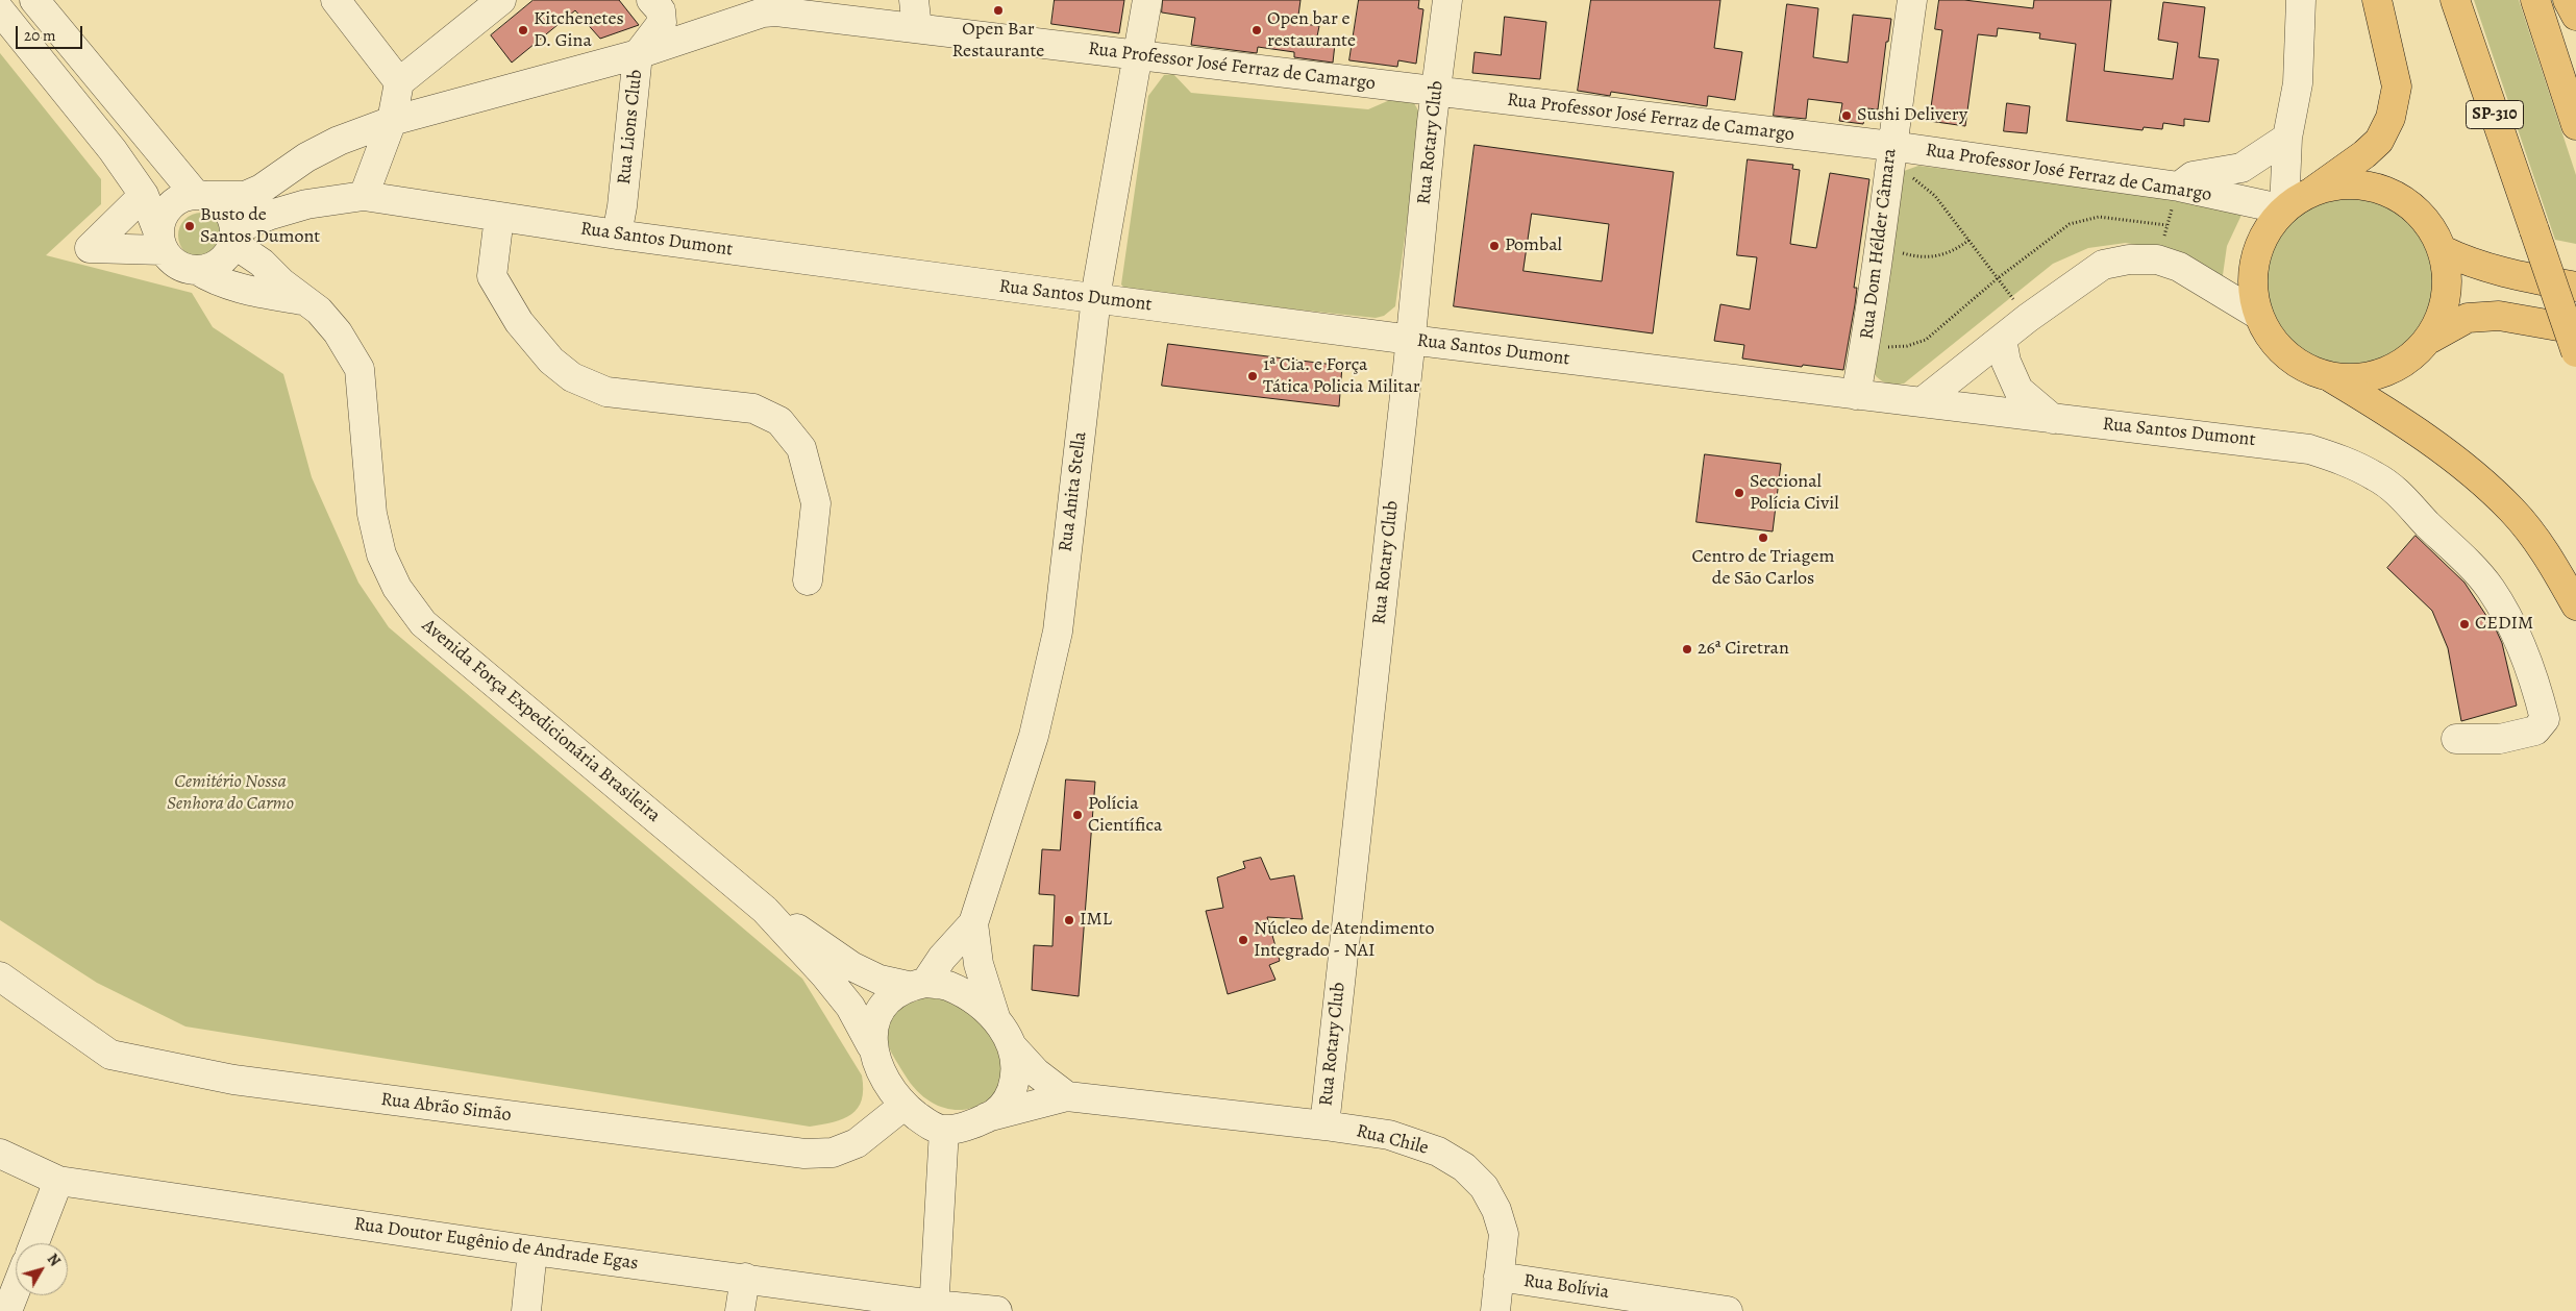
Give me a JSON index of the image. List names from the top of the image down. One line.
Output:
{"streets":{"main road":["SP-310"],"street":["Rua Professor José Ferraz de Camargo","Rua Lions Club","Rua Rotary Club","Rua Santos Dumont","Rua Dom Hélder Câmara","Rua Anita Stella","Avenida Força Expedicionária Brasileira","Rua Abrão Simão","Rua Chile","Rua Doutor Eugênio de Andrade Egas","Rua Bolívia"]},"crossings":[["Rua Professor José Ferraz de Camargo","Rua Lions Club"],["Rua Professor José Ferraz de Camargo","Rua Rotary Club"],["Rua Professor José Ferraz de Camargo","Rua Santos Dumont"],["Rua Professor José Ferraz de Camargo","Rua Dom Hélder Câmara"],["Rua Professor José Ferraz de Camargo","Rua Anita Stella"],["Rua Professor José Ferraz de Camargo","Avenida Força Expedicionária Brasileira"],["Rua Lions Club","Rua Santos Dumont"],["Rua Rotary Club","Rua Santos Dumont"],["Rua Rotary Club","Rua Chile"],["Rua Santos Dumont","Rua Dom Hélder Câmara"],["Rua Santos Dumont","Rua Anita Stella"],["Rua Santos Dumont","Avenida Força Expedicionária Brasileira"],["Avenida Força Expedicionária Brasileira","Rua Abrão Simão"],["Rua Chile","Rua Bolívia"]],"parks":["Cemitério Nossa Senhora do Carmo"],"places":["Open Bar Restaurante","Kitchenetes D. Gina","Open bar e restaurante","Sushi Delivery","Busto de Santos Dumont","Pombal","1ª Cia. e Força Tática Policia Militar","Seccional Polícia Civil","Centro de Triagem de São Carlos","CEDIM","26ª Ciretran","Polícia Científica","IML","Núcleo de Atendimento Integrado - NAI"],"scale_bar":"20 m","north":"top right"}
